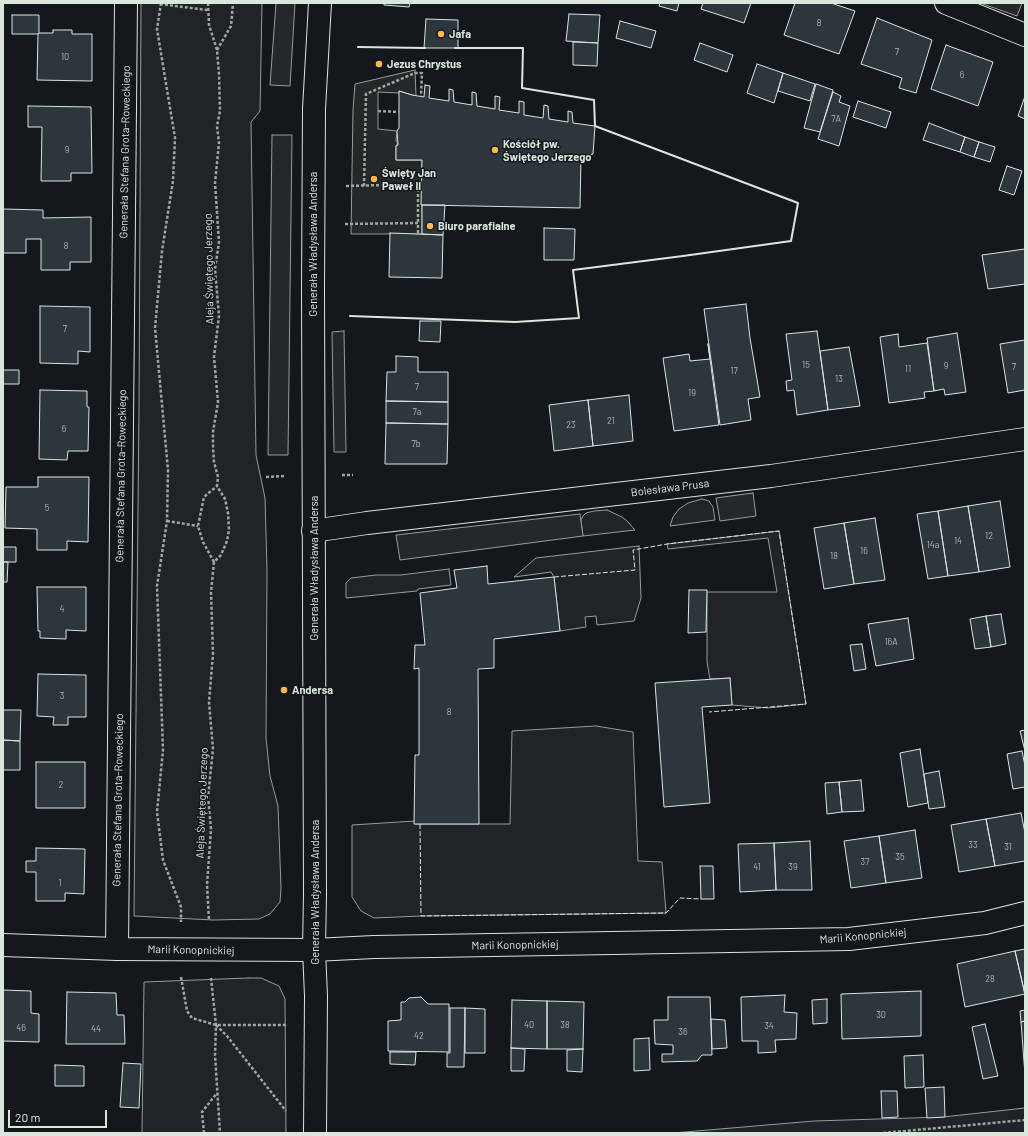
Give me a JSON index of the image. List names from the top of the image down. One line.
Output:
{"streets":{"street":["Generała Stefana Grota-Roweckiego","Generała Władysława Andersa","Bolesława Prusa","Marii Konopnickiej"],"path":["Aleja Świętego Jerzego"]},"crossings":[["Generała Stefana Grota-Roweckiego","Marii Konopnickiej"],["Generała Władysława Andersa","Bolesława Prusa"],["Generała Władysława Andersa","Marii Konopnickiej"]],"places":["Jafa","Jezus Chrystus","Kościół pw. Świętego Jerzego","Święty Jan Paweł II","Biuro parafialne","Andersa"],"house_numbers":["8","7","10","6","7A","9","8","7","15","9","7","11","17","13","7","19","7a","21","23","6","7b","5","12","14","14a","16","18","4","16A","3","8","2","33","31","35","37","41","39","1","28","30","40","38","34","46","44","36","42"],"scale_bar":"20 m"}
